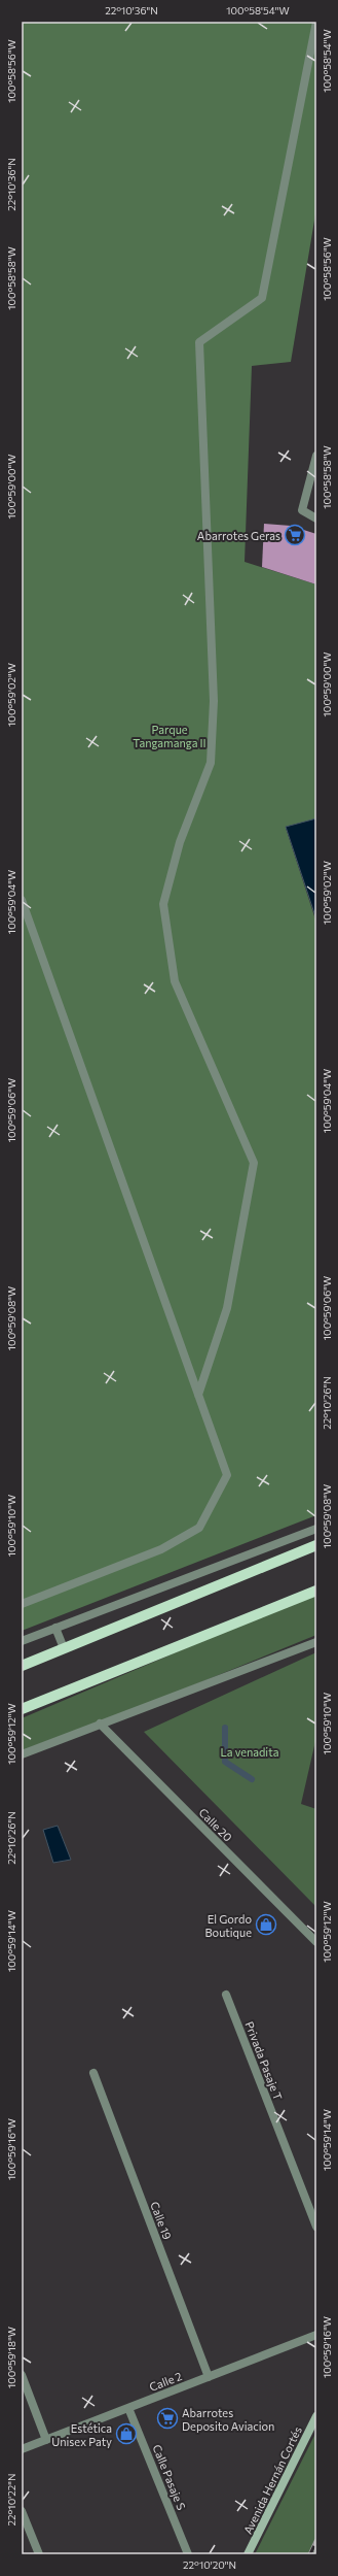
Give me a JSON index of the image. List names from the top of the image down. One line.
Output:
{"streets":{"main road":["Avenida Hernán Cortés"],"street":["Calle 20","Privada Pasaje T","Calle 19","Calle 2","Calle Pasaje S"]},"crossings":[["Calle 19","Calle 2"],["Calle 2","Calle Pasaje S"]],"parks":["Parque Tangamanga II","La venadita"],"places":{"supermarket":["Abarrotes Geras","Abarrotes Deposito Aviacion"],"shop":["El Gordo Boutique","Estética Unisex Paty"]},"coordinates":["22°10'36\"N","100°58'54\"W","100°58'56\"W","100°58'58\"W","100°59'00\"W","100°59'02\"W","100°59'04\"W","100°59'06\"W","100°59'08\"W","22°10'26\"N","100°59'10\"W","100°59'12\"W","100°59'14\"W","100°59'16\"W","100°59'18\"W","22°10'22\"N","22°10'20\"N"]}
